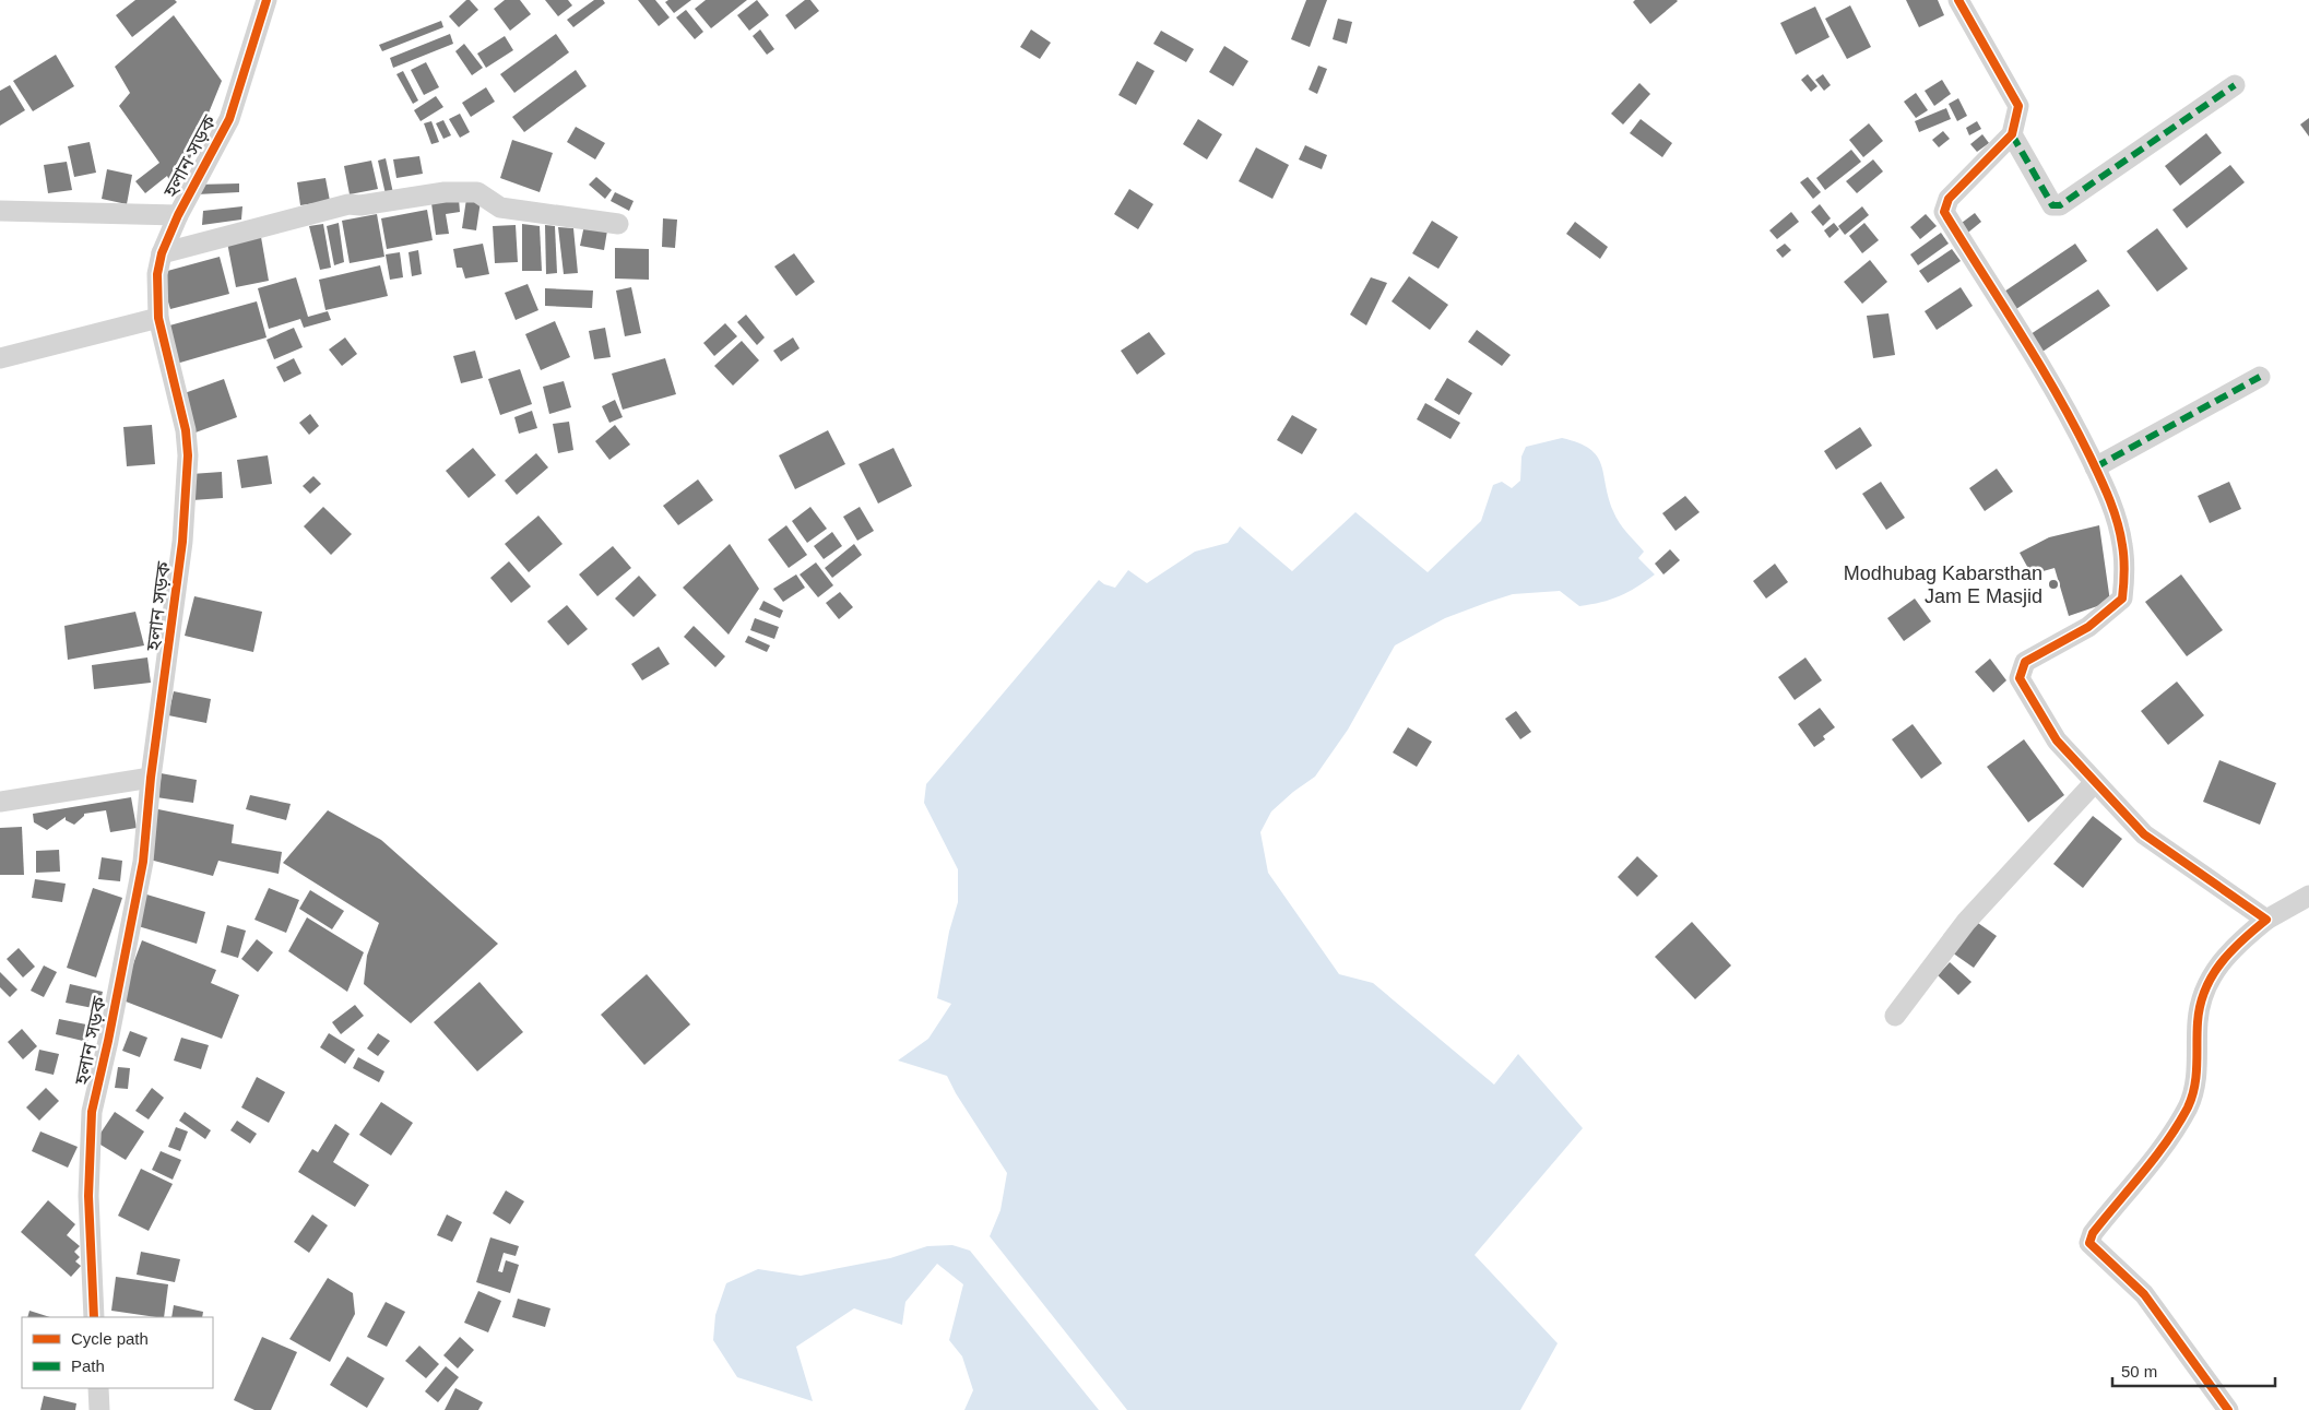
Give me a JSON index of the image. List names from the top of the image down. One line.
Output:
{"streets":{"street":["হলান সড়ক"]},"places":["Modhubag Kabarsthan Jam E Masjid"],"legend":["Cycle path","Path"],"scale_bar":"50 m"}
